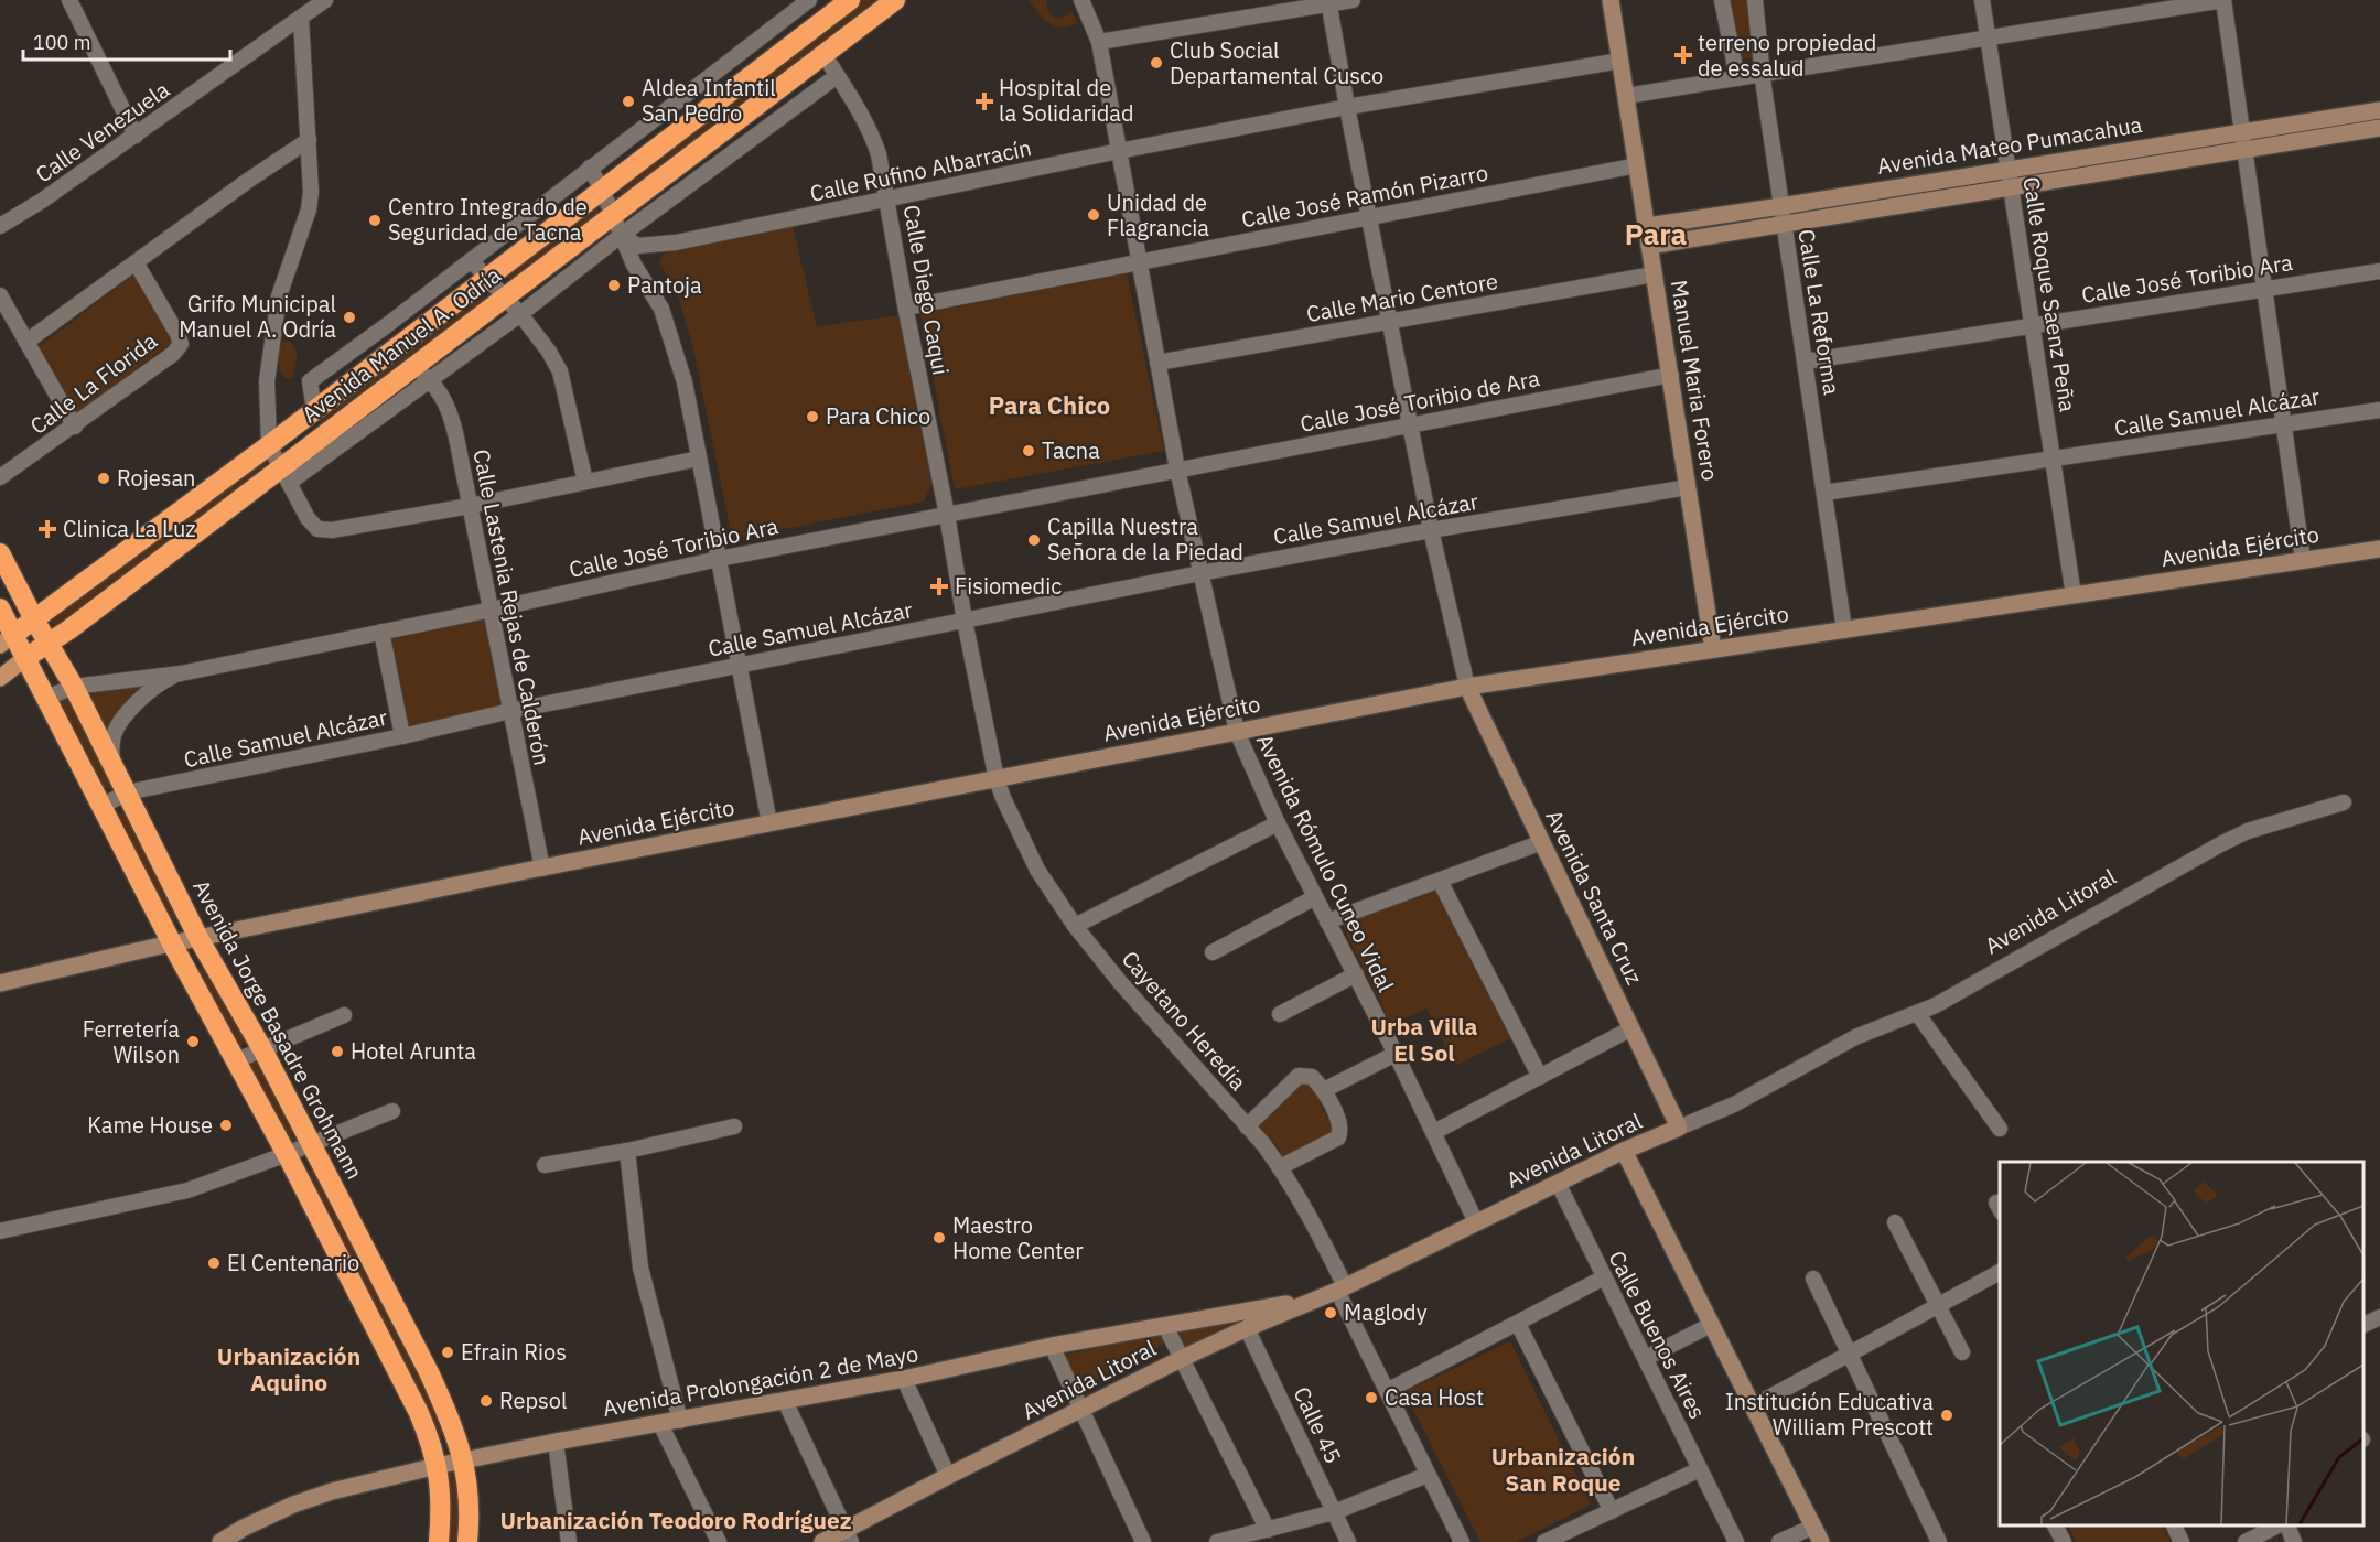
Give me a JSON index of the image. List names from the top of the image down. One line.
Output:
{"streets":{"highway":["Avenida Manuel A. Odría","Avenida Jorge Basadre Grohmann"],"street":["Calle Venezuela","Avenida Mateo Pumacahua","Calle Rufino Albarracín","Calle José Ramón Pizarro","Calle José Toribio Ara","Calle Diego Caqui","Calle Roque Saenz Peña","Calle Mario Centore","Calle La Reforma","Manuel Maria Forero","Calle La Florida","Calle José Toribio de Ara","Calle Samuel Alcázar","Avenida Ejército","Calle Lastenia Rejas de Calderón","Avenida Rómulo Cuneo Vidal","Avenida Santa Cruz","Avenida Litoral","Cayetano Heredia","Calle Buenos Aires","Avenida Prolongación 2 de Mayo","Calle 45"]},"crossings":[["Avenida Mateo Pumacahua","Calle Roque Saenz Peña"],["Avenida Mateo Pumacahua","Calle La Reforma"],["Avenida Mateo Pumacahua","Manuel Maria Forero"],["Calle Rufino Albarracín","Calle Diego Caqui"],["Calle Rufino Albarracín","Manuel Maria Forero"],["Calle Rufino Albarracín","Avenida Rómulo Cuneo Vidal"],["Calle José Ramón Pizarro","Calle Diego Caqui"],["Calle José Ramón Pizarro","Manuel Maria Forero"],["Calle José Ramón Pizarro","Avenida Rómulo Cuneo Vidal"],["Calle José Toribio Ara","Calle Diego Caqui"],["Calle José Toribio Ara","Calle Roque Saenz Peña"],["Calle José Toribio Ara","Calle La Reforma"],["Calle José Toribio Ara","Calle José Toribio de Ara"],["Calle José Toribio Ara","Calle Lastenia Rejas de Calderón"],["Calle José Toribio Ara","Avenida Rómulo Cuneo Vidal"],["Calle José Toribio Ara","Avenida Jorge Basadre Grohmann"],["Calle Diego Caqui","Avenida Manuel A. Odría"],["Calle Diego Caqui","Calle Samuel Alcázar"],["Calle Diego Caqui","Avenida Ejército"],["Calle Diego Caqui","Cayetano Heredia"],["Calle Roque Saenz Peña","Calle Samuel Alcázar"],["Calle Roque Saenz Peña","Avenida Ejército"],["Calle Mario Centore","Manuel Maria Forero"],["Calle Mario Centore","Avenida Rómulo Cuneo Vidal"],["Calle La Reforma","Calle Samuel Alcázar"],["Calle La Reforma","Avenida Ejército"],["Avenida Manuel A. Odría","Calle Lastenia Rejas de Calderón"],["Avenida Manuel A. Odría","Avenida Jorge Basadre Grohmann"],["Manuel Maria Forero","Calle José Toribio de Ara"],["Manuel Maria Forero","Calle Samuel Alcázar"],["Manuel Maria Forero","Avenida Ejército"],["Calle José Toribio de Ara","Avenida Rómulo Cuneo Vidal"],["Calle Samuel Alcázar","Calle Lastenia Rejas de Calderón"],["Calle Samuel Alcázar","Avenida Rómulo Cuneo Vidal"],["Calle Samuel Alcázar","Avenida Jorge Basadre Grohmann"],["Avenida Ejército","Calle Lastenia Rejas de Calderón"],["Avenida Ejército","Avenida Rómulo Cuneo Vidal"],["Avenida Ejército","Avenida Santa Cruz"],["Avenida Ejército","Cayetano Heredia"],["Avenida Ejército","Avenida Jorge Basadre Grohmann"],["Avenida Rómulo Cuneo Vidal","Avenida Litoral"],["Avenida Santa Cruz","Avenida Litoral"],["Avenida Litoral","Cayetano Heredia"],["Avenida Litoral","Calle Buenos Aires"],["Avenida Litoral","Avenida Prolongación 2 de Mayo"],["Avenida Litoral","Calle 45"],["Avenida Jorge Basadre Grohmann","Avenida Prolongación 2 de Mayo"]],"districts":["Para","Para Chico","Urba Villa El Sol","Urbanización Aquino","Urbanización San Roque","Urbanización Teodoro Rodríguez"],"places":{"health":["terreno propiedad de essalud","Hospital de la Solidaridad","Clinica La Luz","Fisiomedic"],"other":["Club Social Departamental Cusco","Aldea Infantil San Pedro","Unidad de Flagrancia","Centro Integrado de Seguridad de Tacna","Pantoja","Grifo Municipal Manuel A. Odría","Para Chico","Tacna","Rojesan","Capilla Nuestra Señora de la Piedad","Ferretería Wilson","Hotel Arunta","Kame House","Maestro Home Center","El Centenario","Maglody","Efrain Rios","Casa Host","Repsol","Institución Educativa William Prescott"]},"scale_bar":"100 m"}
